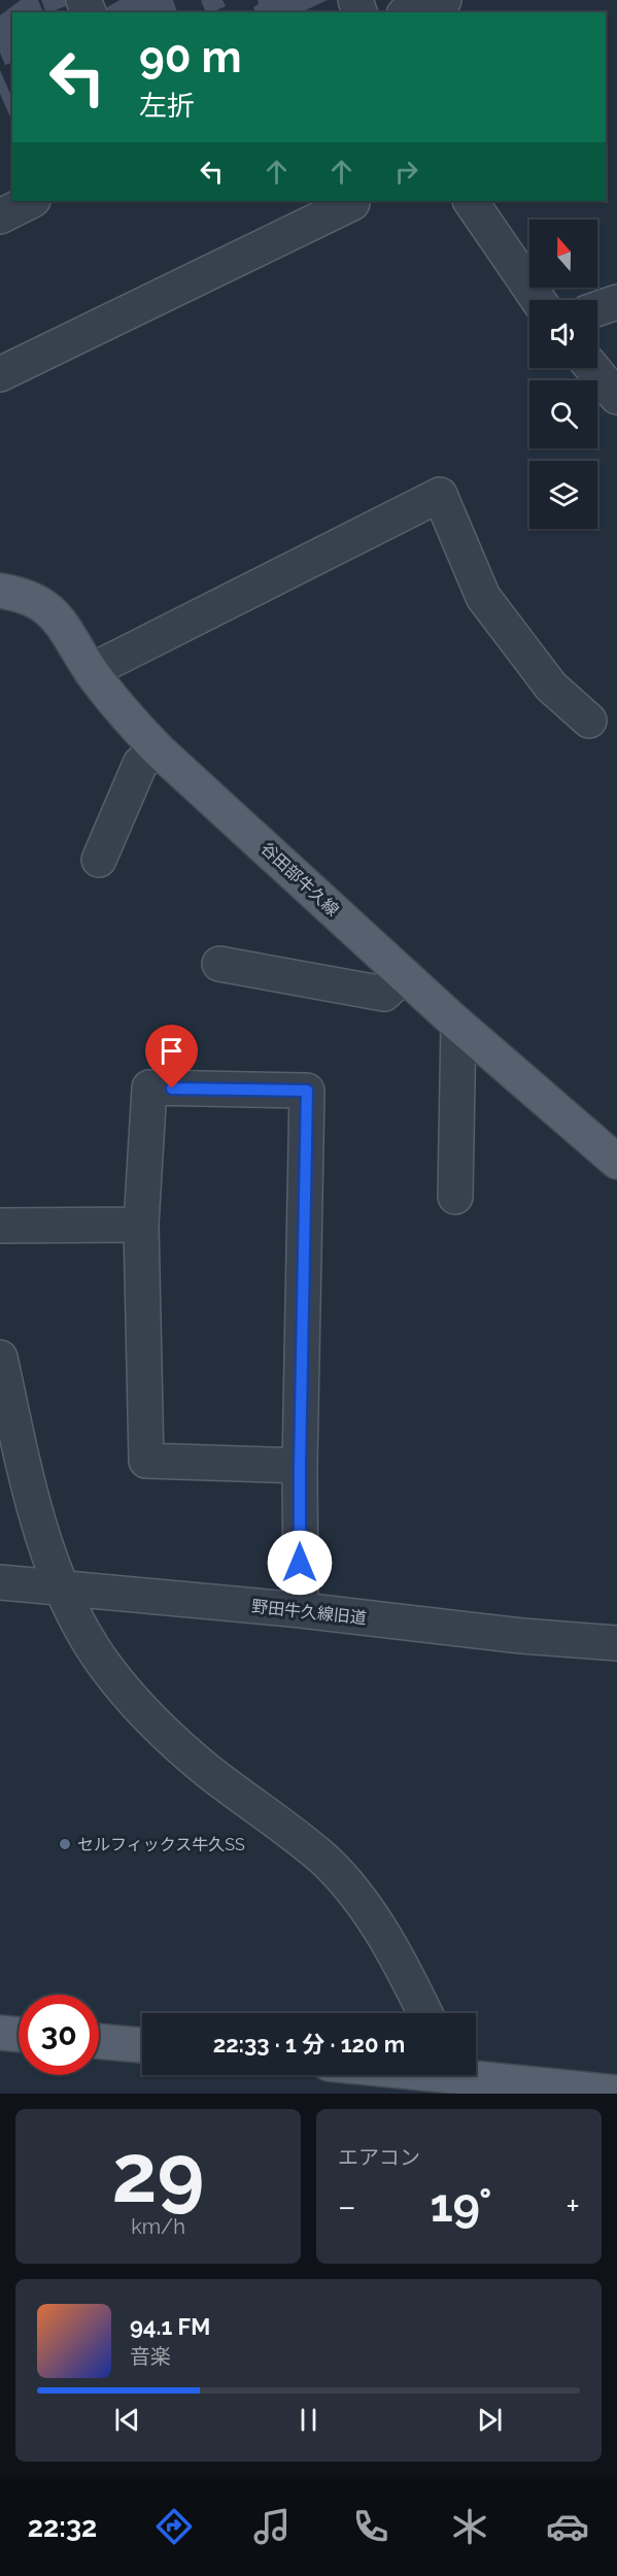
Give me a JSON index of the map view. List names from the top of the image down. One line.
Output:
{"streets":{"main road":["谷田部牛久線"],"street":["野田牛久線旧道"]},"places":["セルフィックス牛久SS"],"north":"top","page":{"turn":["90 m","左折"],"limit":"30","trip":"22:33 · 1 分 · 120 m","tile":[["29","km/h"],"エアコン"],"heat":["−","19°","+"],"song":["94.1 FM","音楽"],"tabs":"22:32"}}
